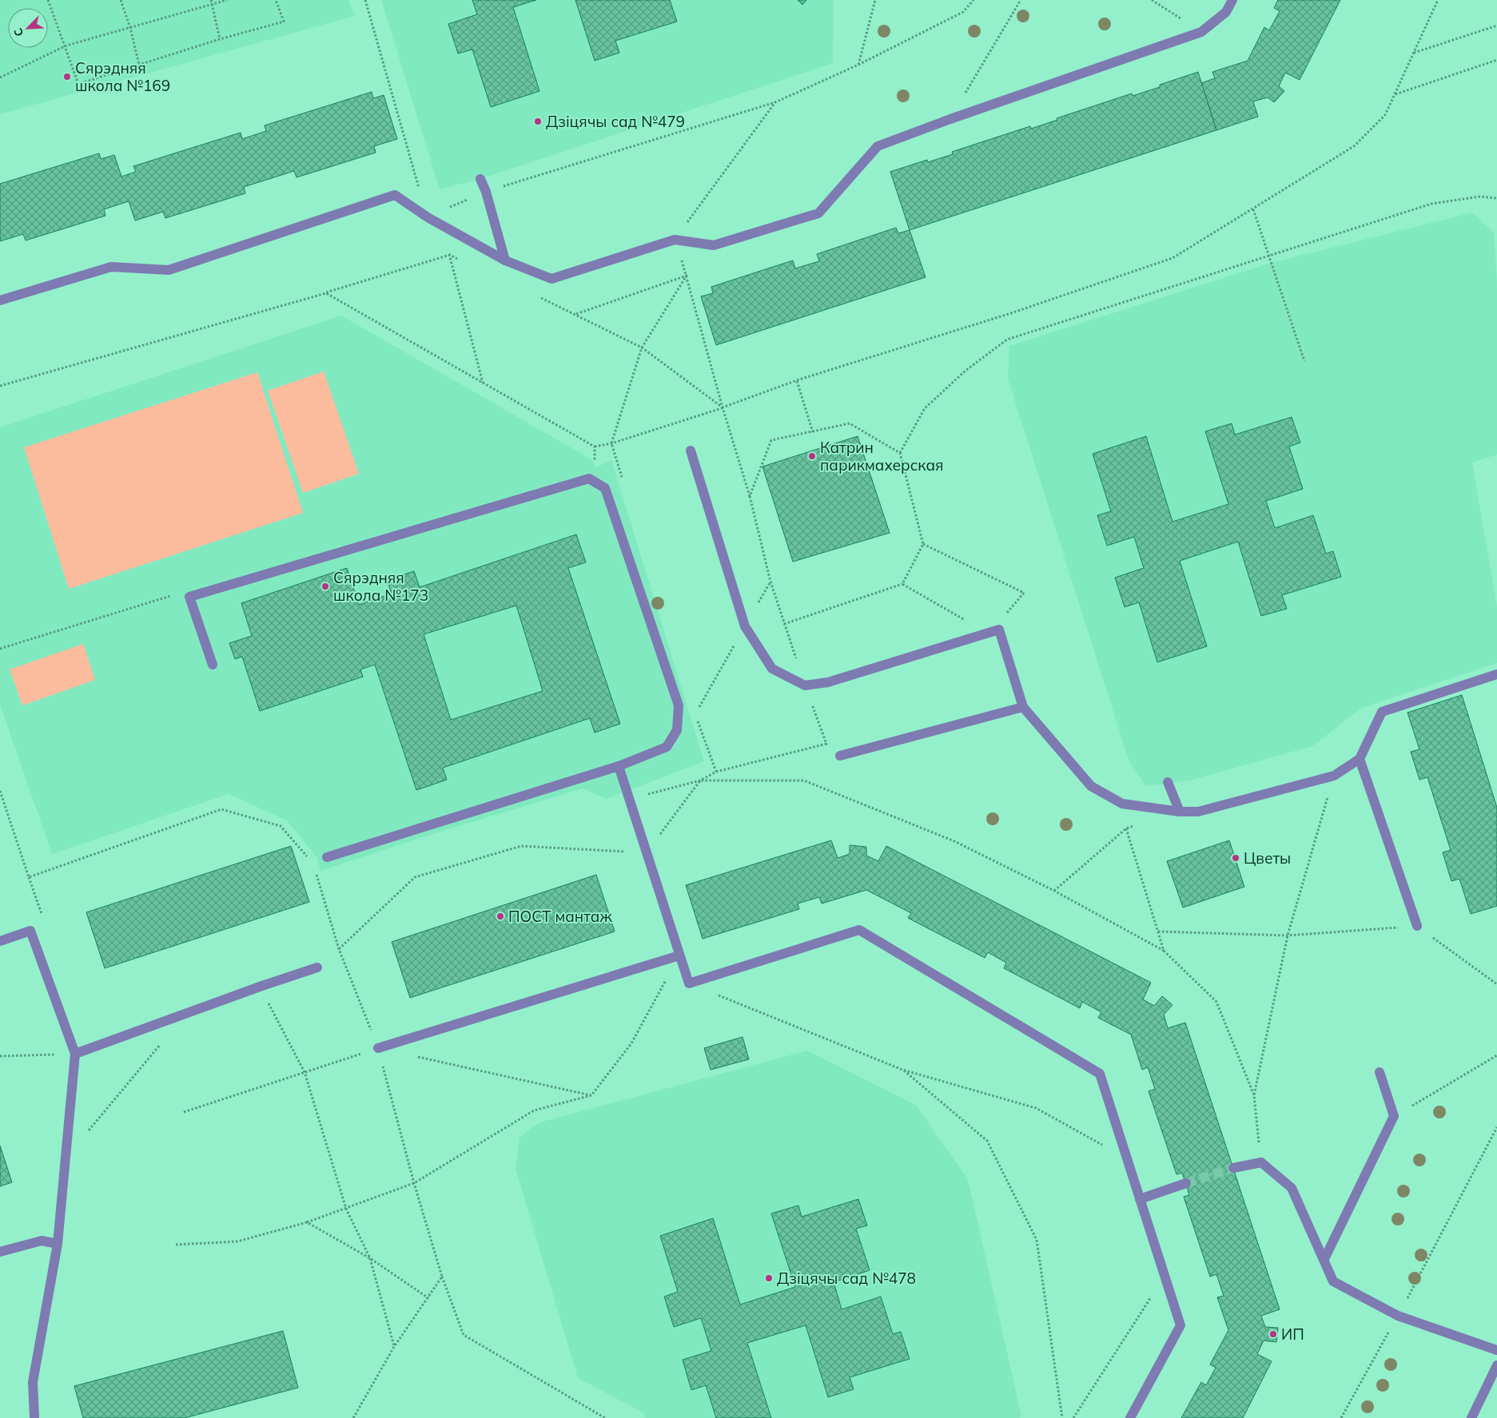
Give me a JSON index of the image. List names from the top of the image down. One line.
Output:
{"places":["Сярэдняя школа №169","Дзіцячы сад №479","Катрин парикмахерская","Сярэдняя школа №173","Цветы","ПОСТ мантаж","Дзіцячы сад №478","ИП"],"north":"bottom left"}
